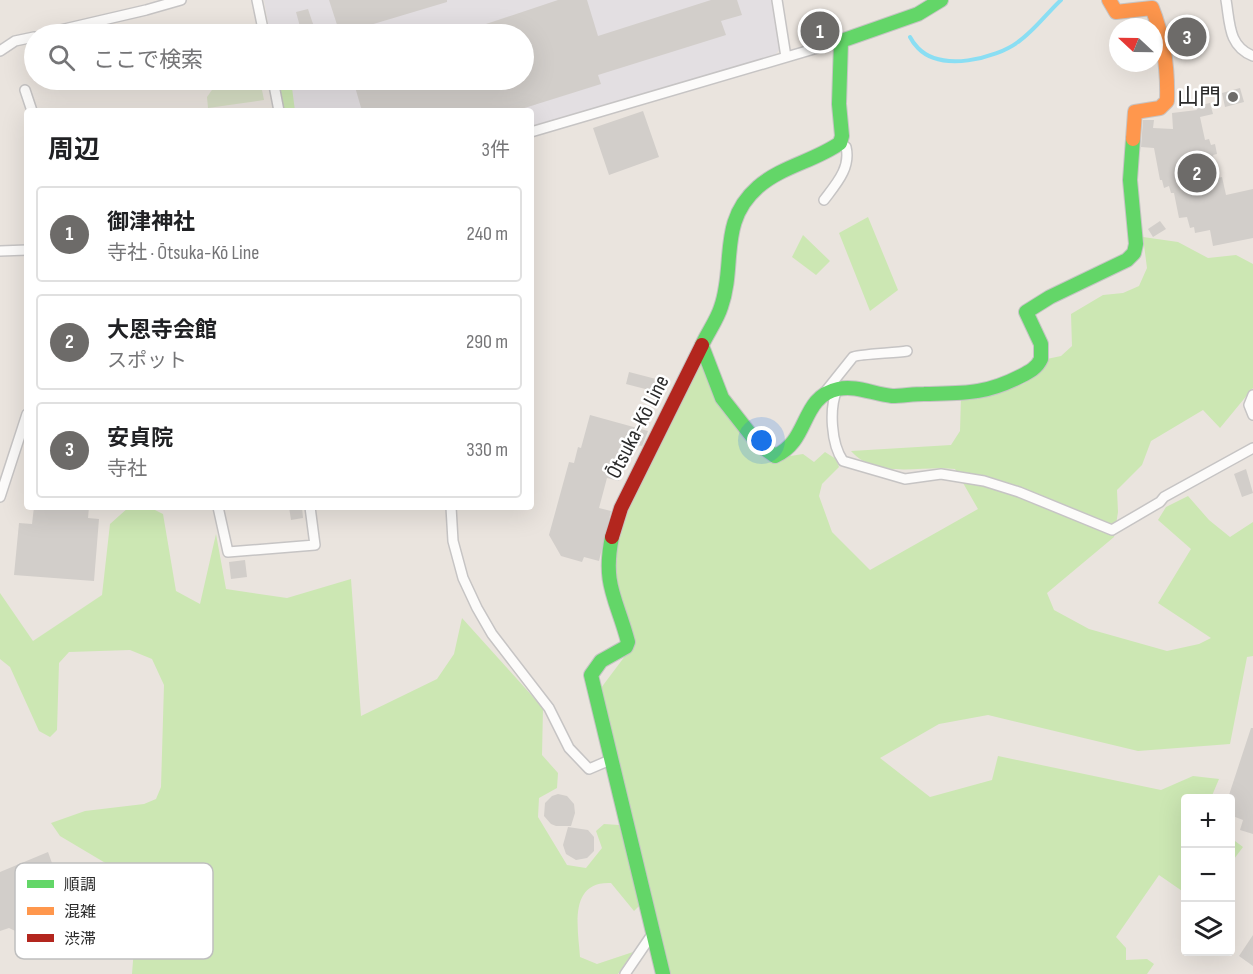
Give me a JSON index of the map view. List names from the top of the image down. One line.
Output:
{"streets":{"main road":["Ōtsuka-Kō Line"]},"places":["山門"],"legend":["順調","混雑","渋滞"],"north":"left","page":{"pins":["1","3","2"],"search":"ここで検索","heading":["周辺","3件"],"list":[{"mark":"1","name":"御津神社","note":"寺社 · Ōtsuka-Kō Line","value":"240 m"},{"mark":"2","name":"大恩寺会館","note":"スポット","value":"290 m"},{"mark":"3","name":"安貞院","note":"寺社","value":"330 m"}],"map_buttons":["+","−"]}}
